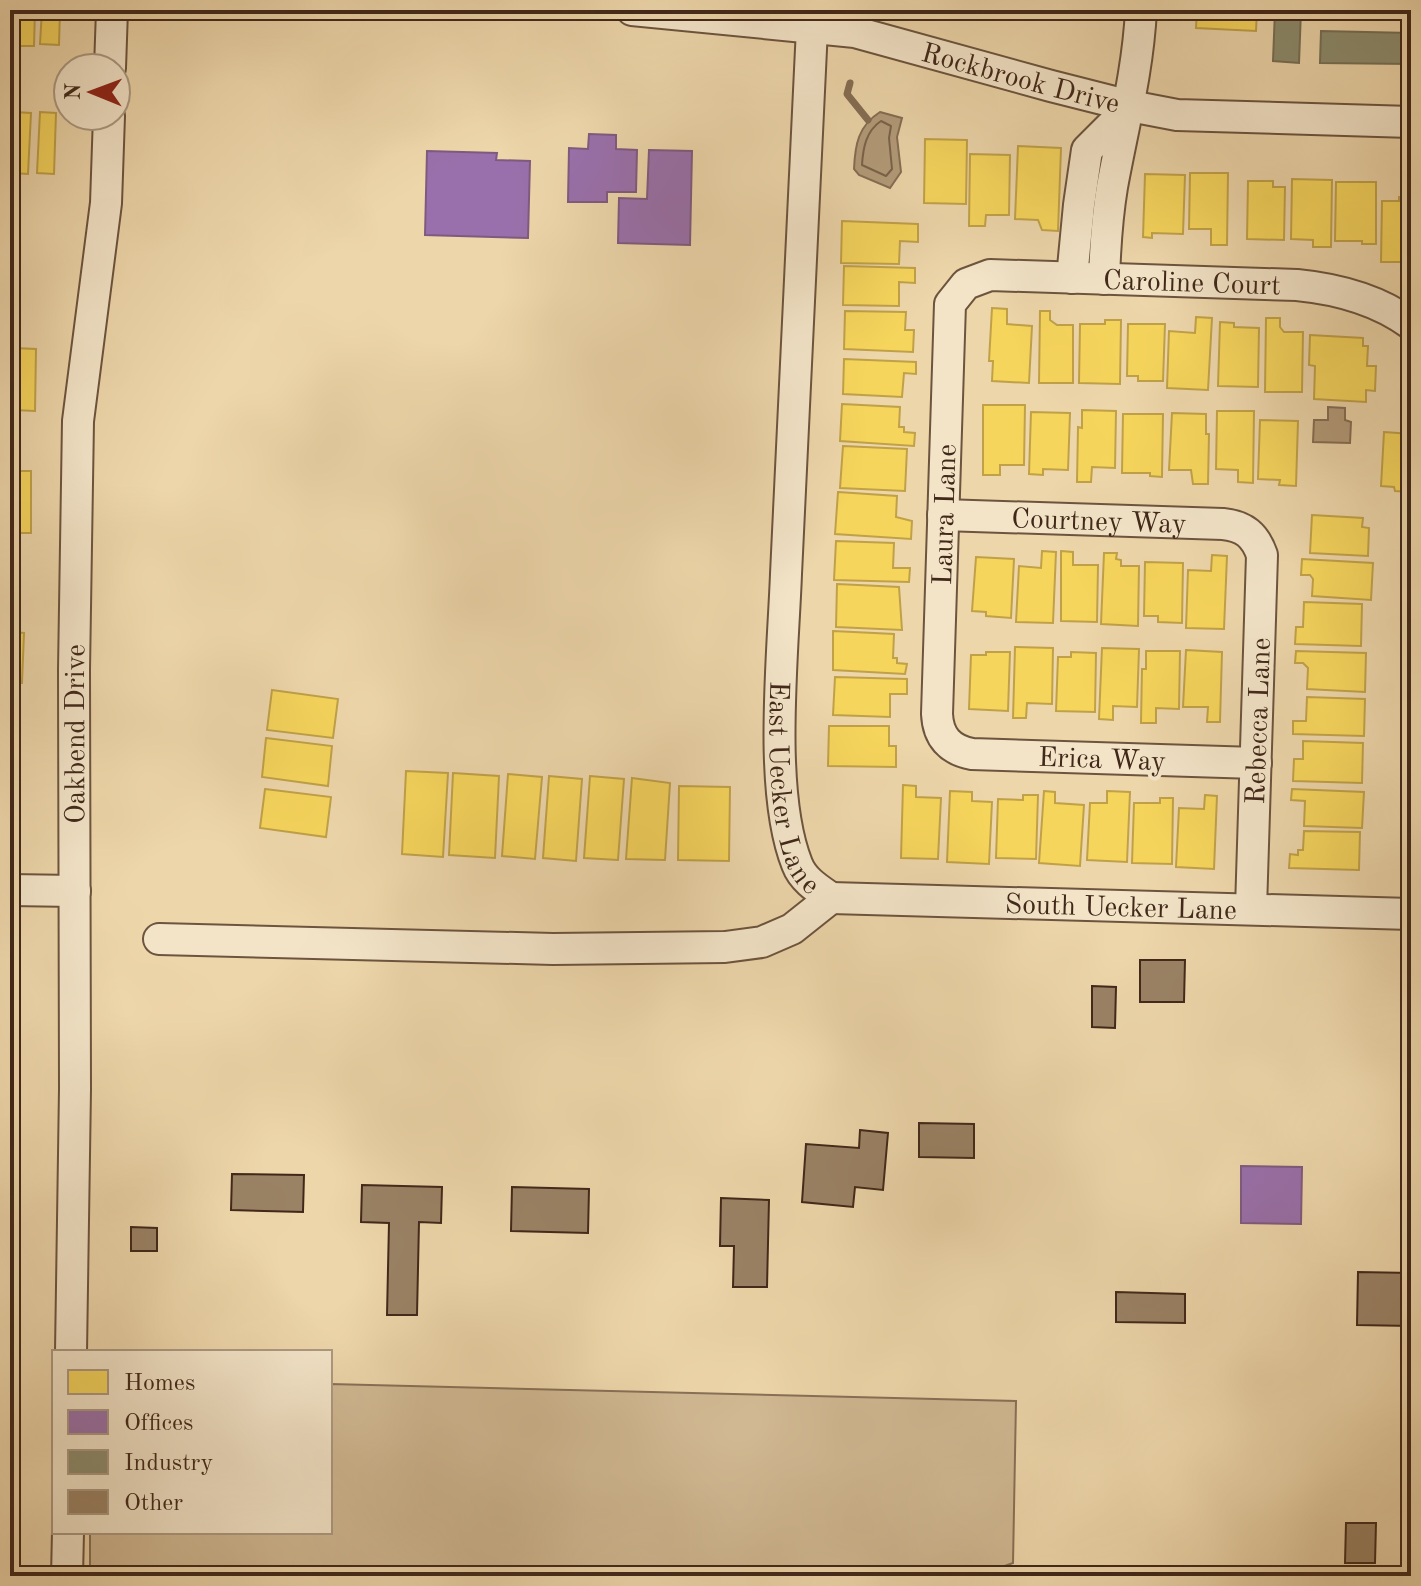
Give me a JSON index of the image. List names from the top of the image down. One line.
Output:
{"streets":{"street":["Rockbrook Drive","Caroline Court","Laura Lane","Courtney Way","Rebecca Lane","Oakbend Drive","Erica Way","East Uecker Lane","South Uecker Lane"]},"crossings":[["Rockbrook Drive","East Uecker Lane"],["Caroline Court","Laura Lane"],["Laura Lane","Courtney Way"],["Laura Lane","Erica Way"],["Courtney Way","Rebecca Lane"],["Rebecca Lane","Erica Way"],["Rebecca Lane","South Uecker Lane"],["East Uecker Lane","South Uecker Lane"]],"legend":["Homes","Offices","Industry","Other"],"north":"left"}
